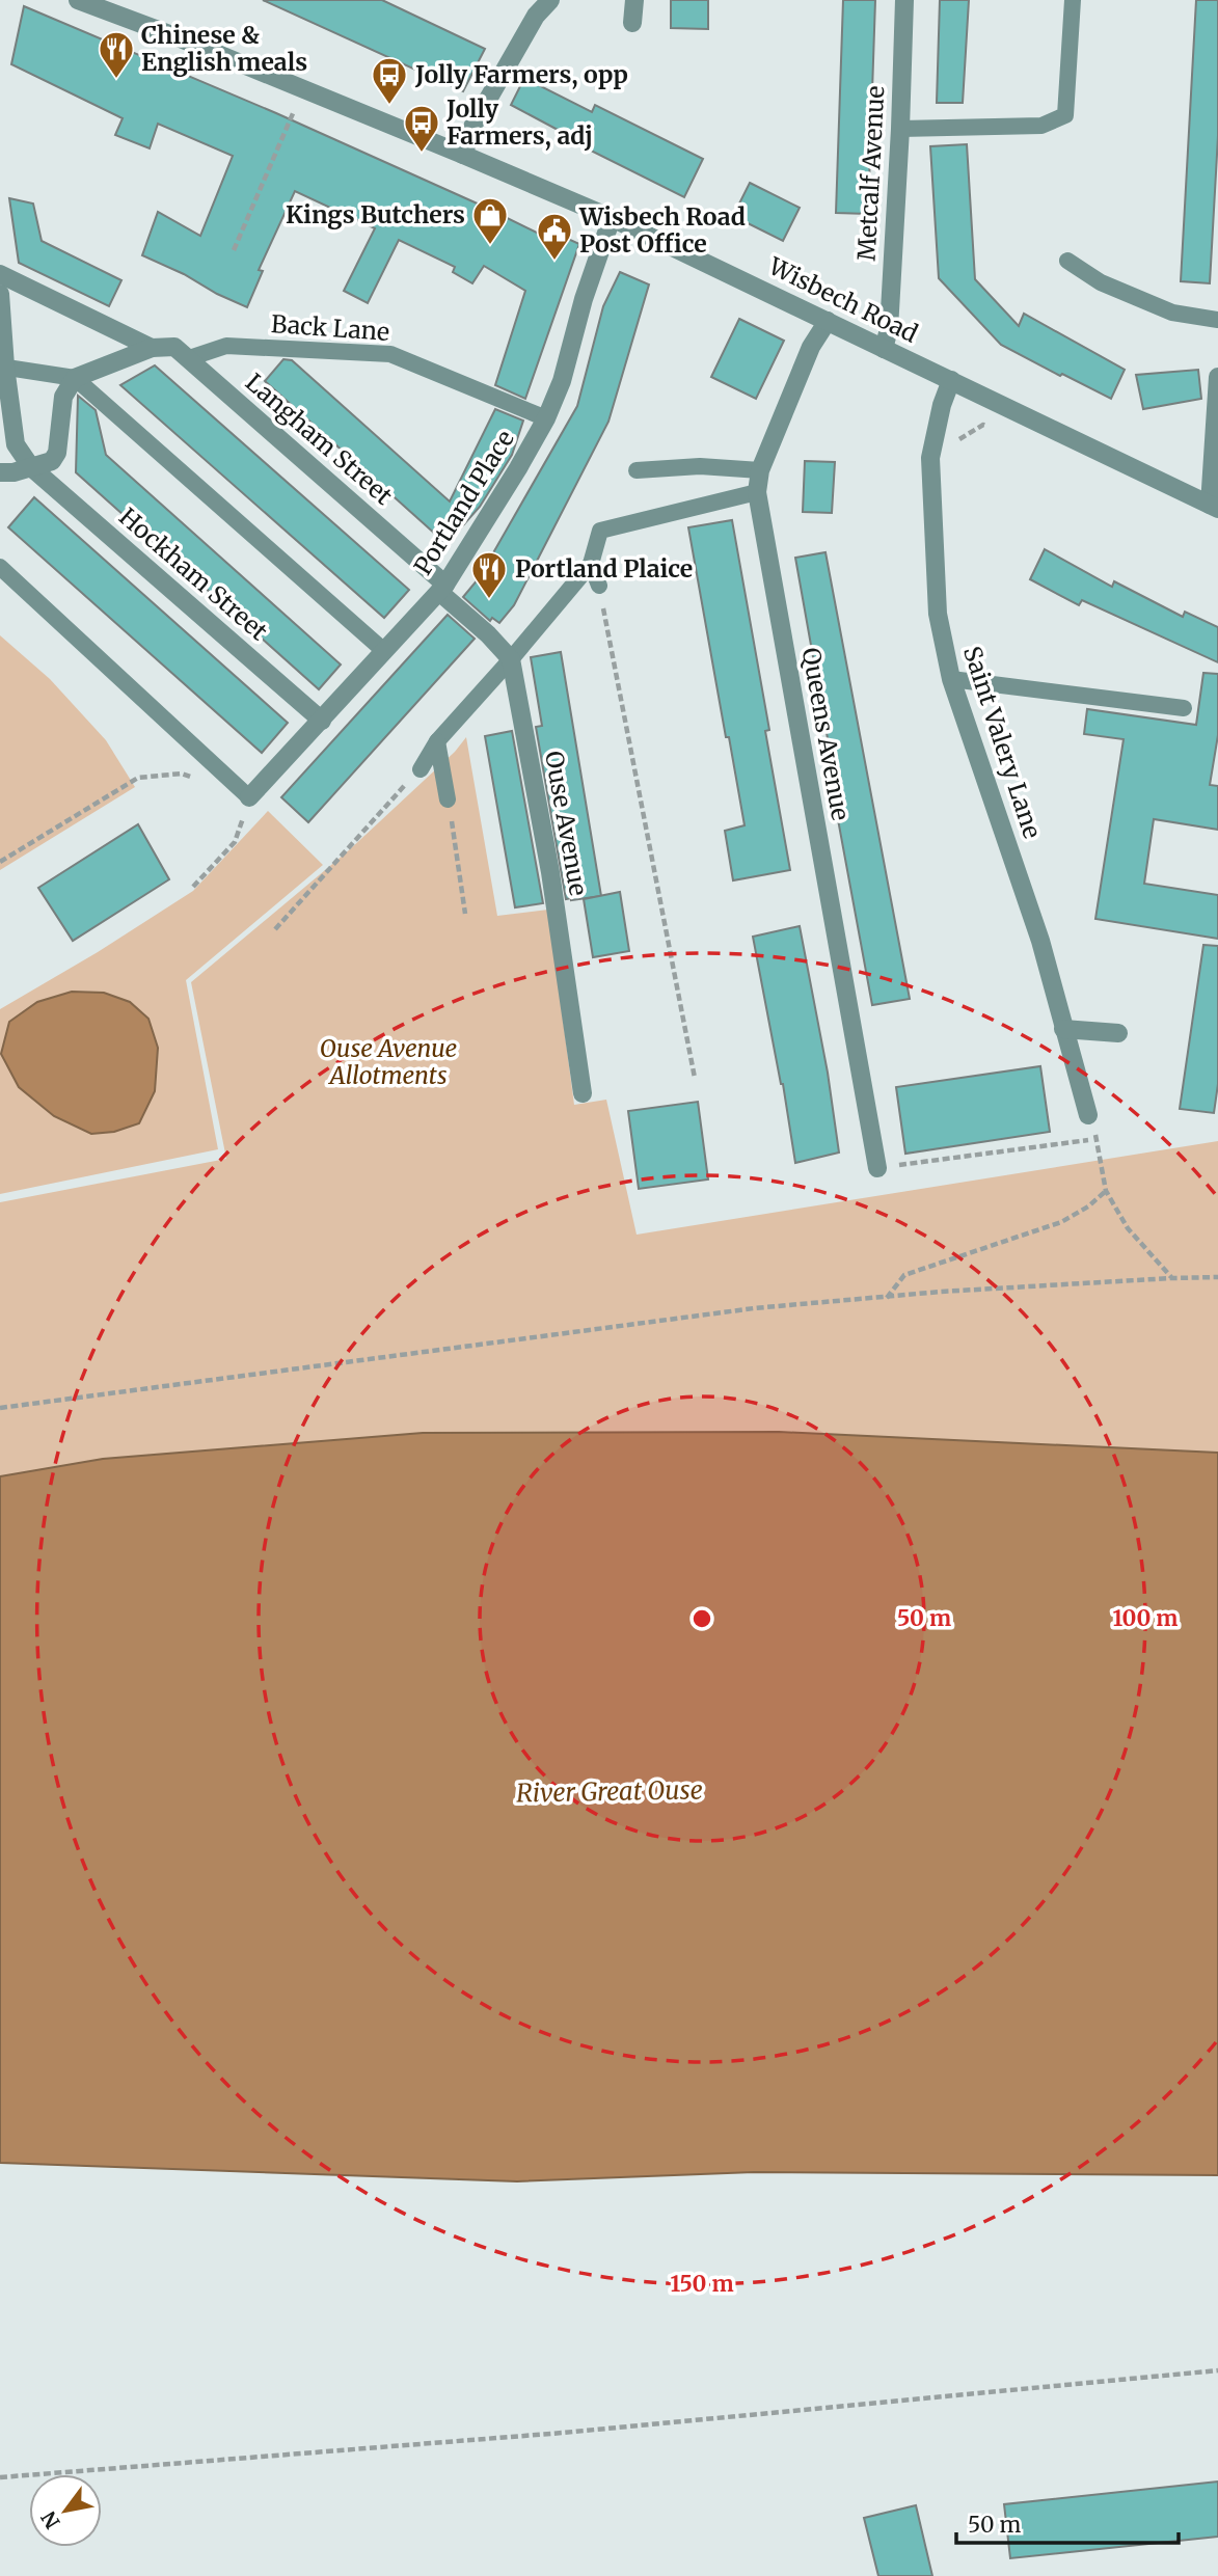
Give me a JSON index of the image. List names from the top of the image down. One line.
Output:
{"streets":{"street":["Metcalf Avenue","Wisbech Road","Langham Street","Portland Place","Hockham Street","Queens Avenue","Saint Valery Lane","Ouse Avenue"],"lane":["Back Lane"]},"crossings":[["Metcalf Avenue","Wisbech Road"],["Wisbech Road","Portland Place"],["Wisbech Road","Queens Avenue"],["Wisbech Road","Saint Valery Lane"],["Back Lane","Langham Street"],["Back Lane","Portland Place"],["Langham Street","Portland Place"],["Portland Place","Hockham Street"]],"water":["River Great Ouse"],"parks":["Ouse Avenue Allotments"],"places":{"restaurant":["Chinese & English meals","Portland Plaice"],"bus stop":["Jolly Farmers, opp","Jolly Farmers, adj"],"shop":["Kings Butchers"],"public building":["Wisbech Road Post Office"]},"scale_bar":"50 m","north":"bottom left","rings":["50 m","100 m","150 m"]}
